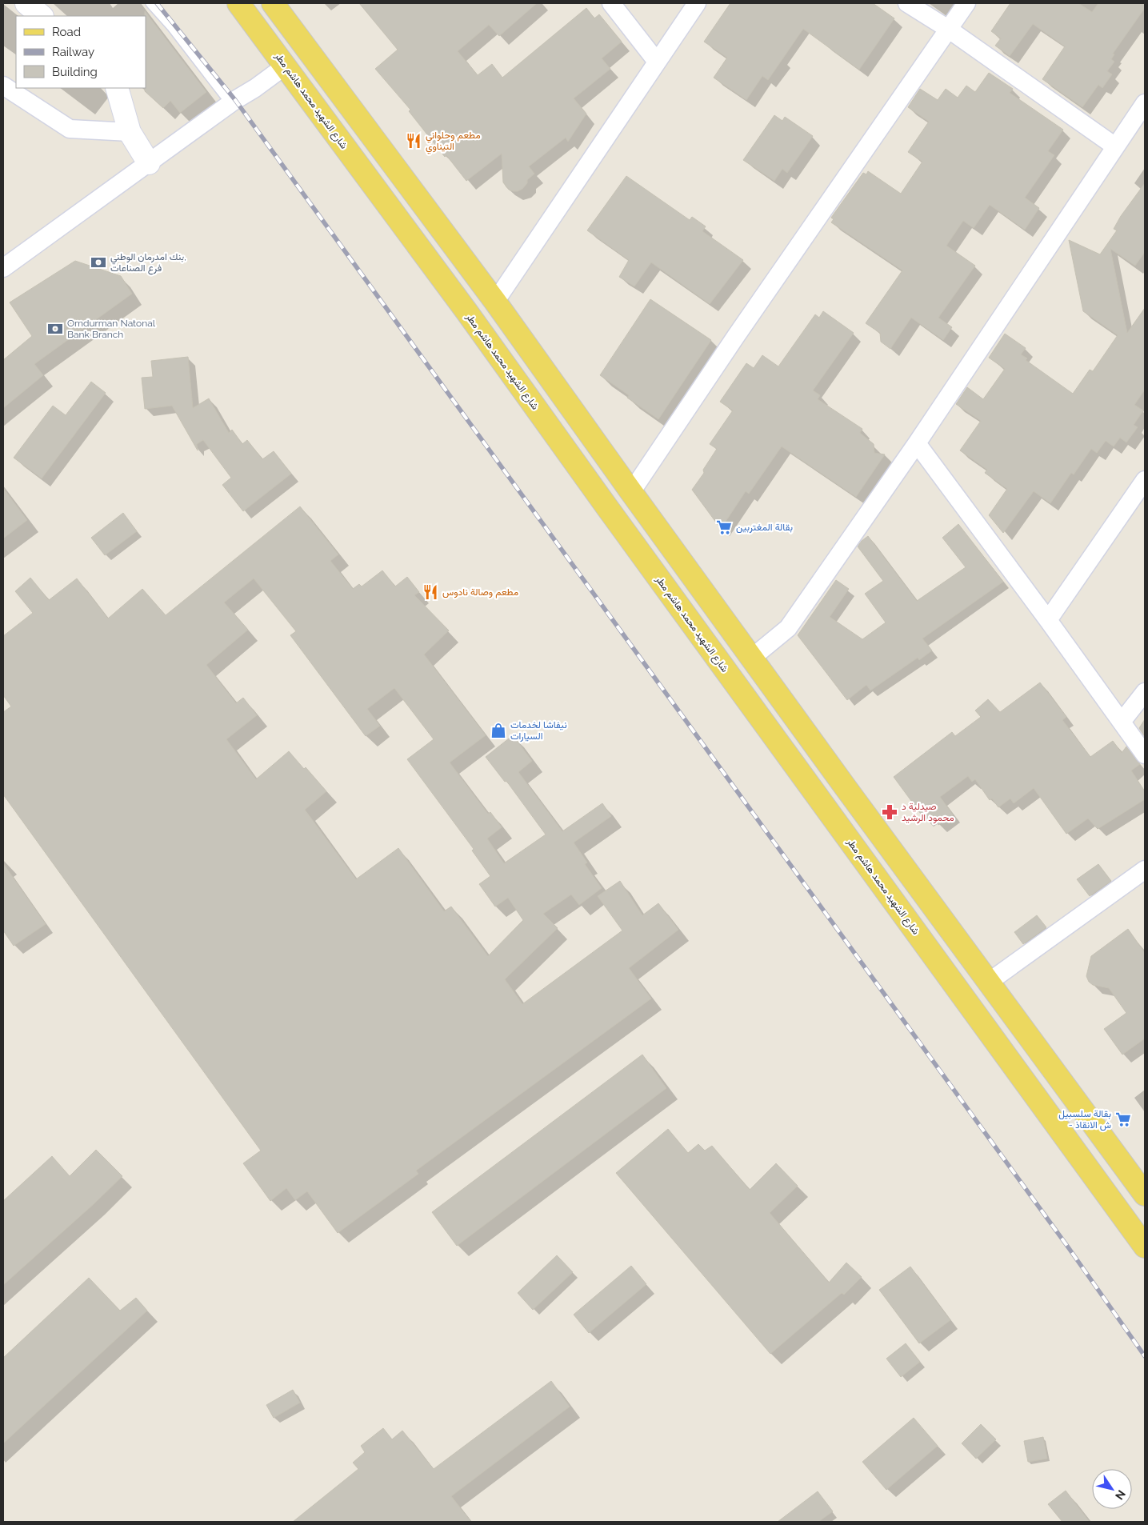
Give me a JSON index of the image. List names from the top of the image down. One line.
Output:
{"streets":{"main road":["شارع الشهيد محمد هاشم مطر"]},"places":{"restaurant":["مطعم وحلواني التيناوي","مطعم وصالة نادوس"],"bank":["بنك امدرمان الوطني, فرع الصناعات","Omdurman Natonal Bank Branch"],"supermarket":["بقالة المغتربين","بقالة سلسبيل - ش الانقاذ"],"shop":["نيفاشا لخدمات السيارات"],"pharmacy":["صيدلية د محمود الرشيد"]},"legend":["Road","Railway","Building"],"north":"bottom right"}
